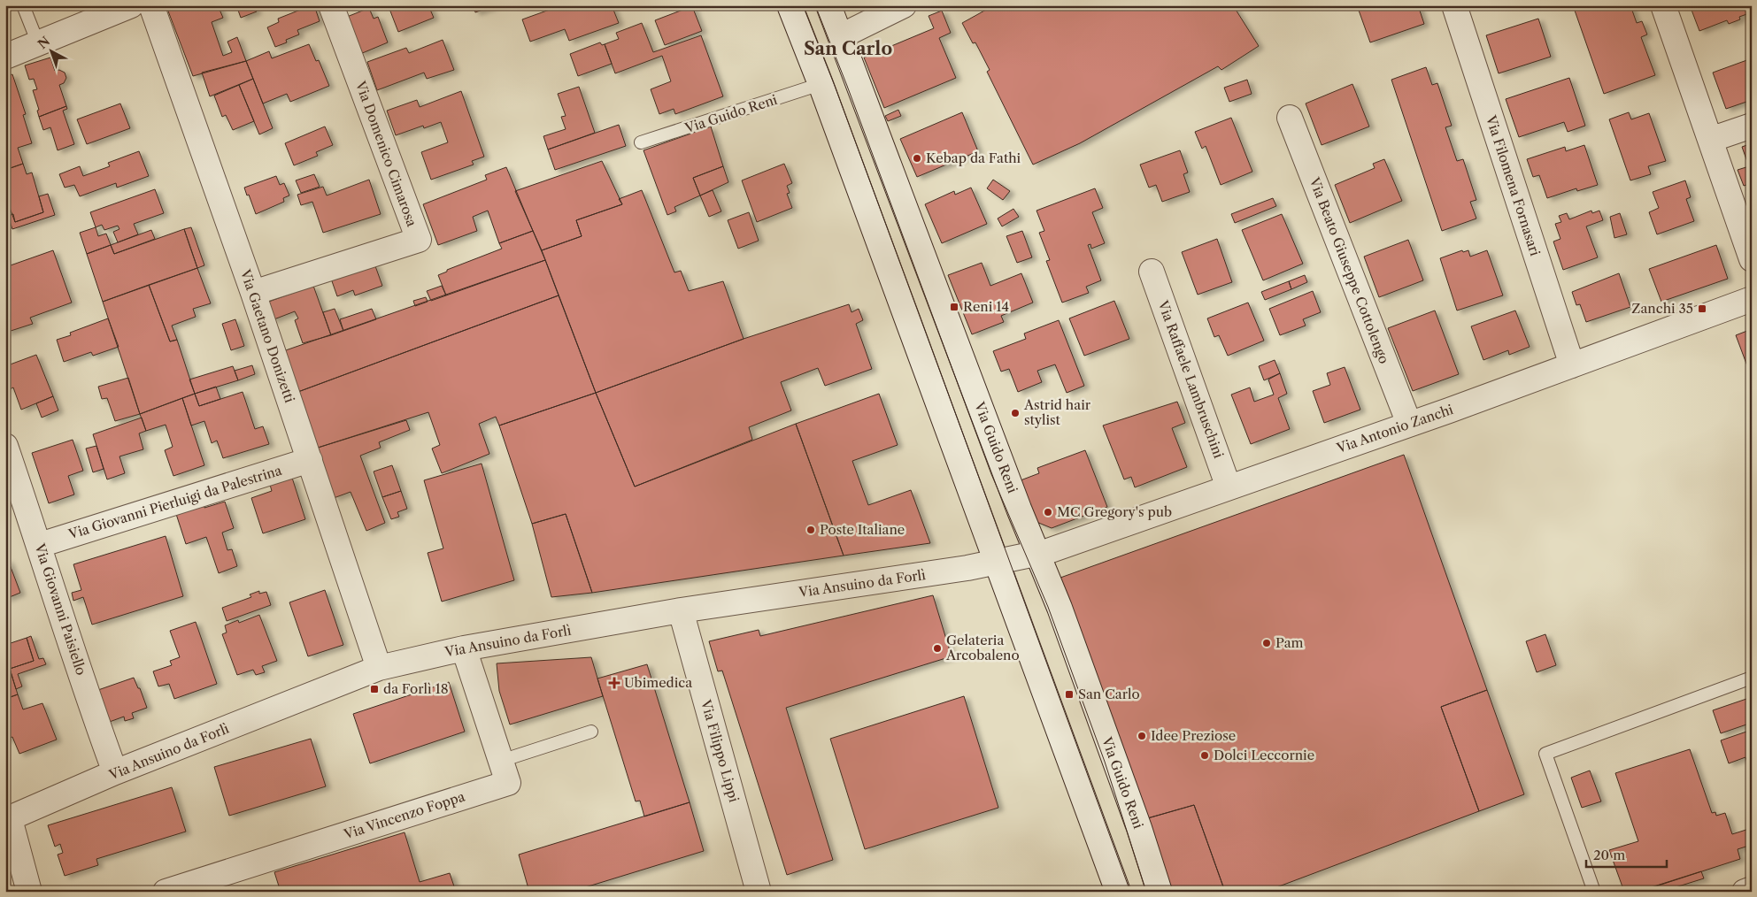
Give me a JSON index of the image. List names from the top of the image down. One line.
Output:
{"streets":{"street":["Via Guido Reni","Via Domenico Cimarosa","Via Filomena Fornasari","Via Beato Giuseppe Cottolengo","Via Gaetano Donizetti","Via Raffaele Lambruschini","Via Antonio Zanchi","Via Giovanni Pierluigi da Palestrina","Via Ansuino da Forlì","Via Giovanni Paisiello","Via Filippo Lippi","Via Vincenzo Foppa"]},"crossings":[["Via Guido Reni","Via Antonio Zanchi"],["Via Guido Reni","Via Ansuino da Forlì"],["Via Domenico Cimarosa","Via Gaetano Donizetti"],["Via Filomena Fornasari","Via Antonio Zanchi"],["Via Beato Giuseppe Cottolengo","Via Antonio Zanchi"],["Via Gaetano Donizetti","Via Giovanni Pierluigi da Palestrina"],["Via Gaetano Donizetti","Via Ansuino da Forlì"],["Via Raffaele Lambruschini","Via Antonio Zanchi"],["Via Antonio Zanchi","Via Ansuino da Forlì"],["Via Giovanni Pierluigi da Palestrina","Via Giovanni Paisiello"],["Via Ansuino da Forlì","Via Giovanni Paisiello"],["Via Ansuino da Forlì","Via Filippo Lippi"],["Via Ansuino da Forlì","Via Vincenzo Foppa"]],"districts":["San Carlo"],"places":{"other":["Kebap da Fathi","Astrid hair stylist","MC Gregory's pub","Poste Italiane","Pam","Gelateria Arcobaleno","Idee Preziose","Dolci Leccornie"],"transit":["Reni 14","Zanchi 35","da Forlì 18","San Carlo"],"health":["Ubimedica"]},"scale_bar":"20 m","north":"top left"}
